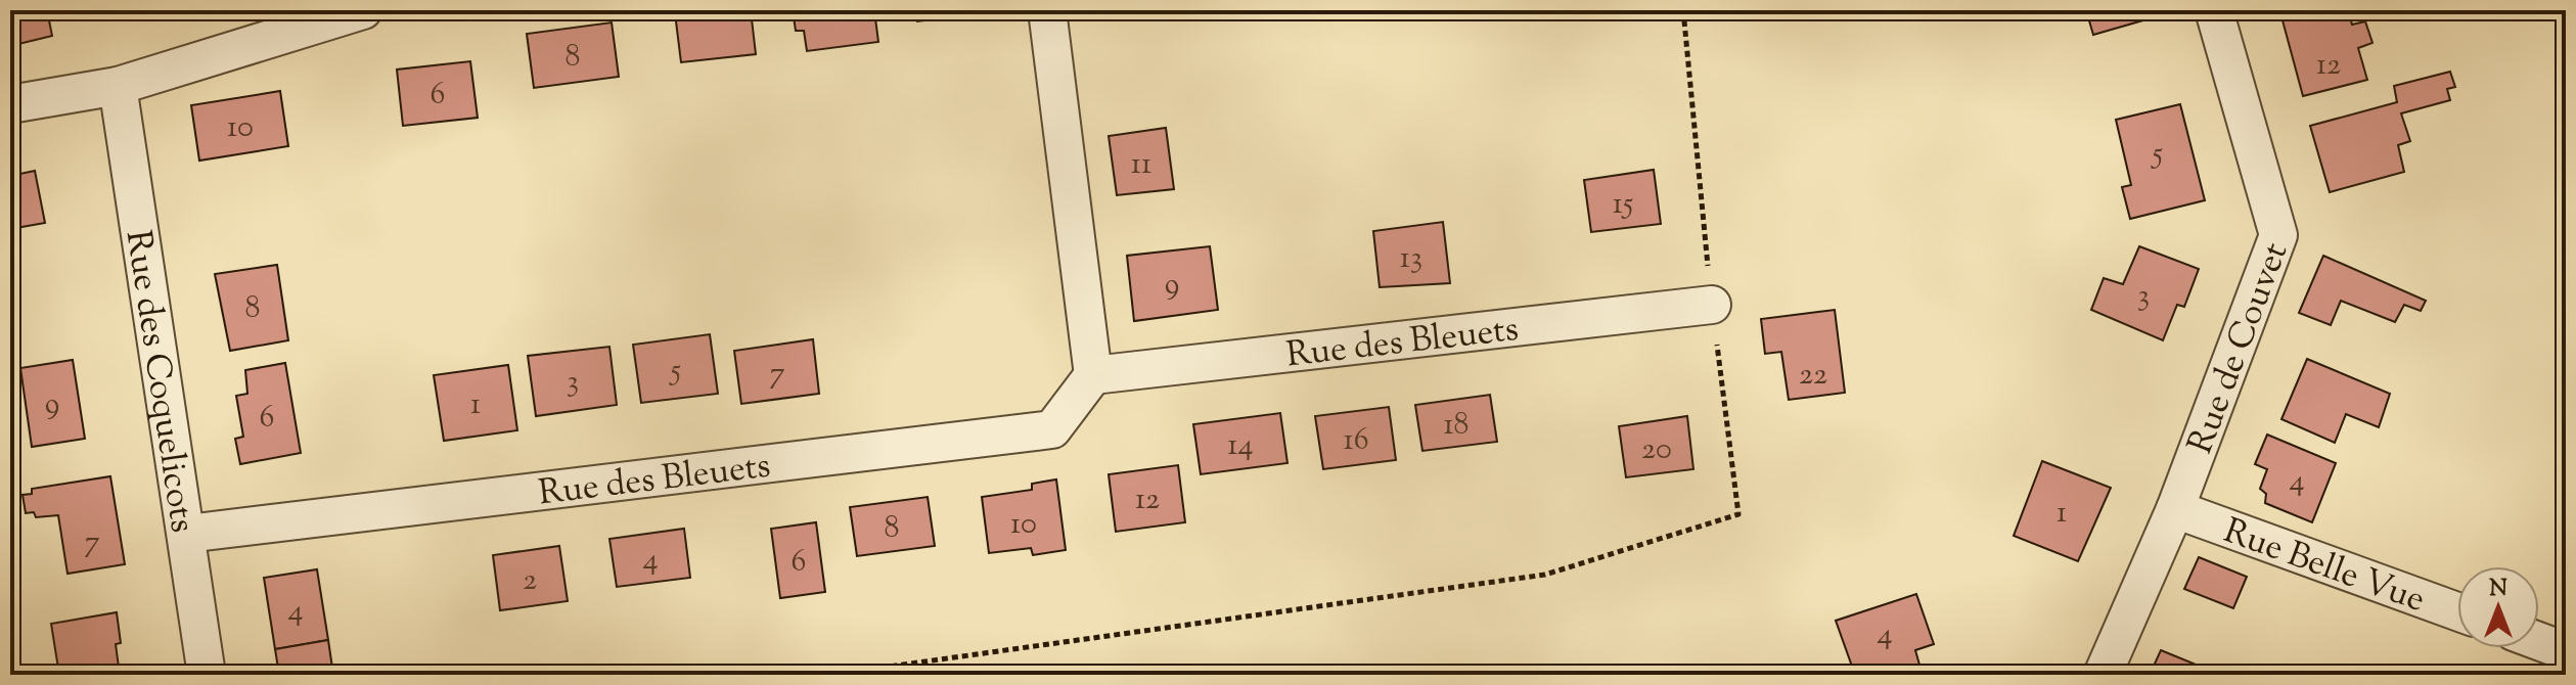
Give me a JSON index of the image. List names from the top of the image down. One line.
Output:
{"streets":{"street":["Rue des Bleuets","Rue de Couvet","Rue des Coquelicots","Rue Belle Vue"]},"crossings":[["Rue des Bleuets","Rue des Coquelicots"],["Rue de Couvet","Rue Belle Vue"]],"house_numbers":["8","12","6","10","5","11","15","13","9","3","8","5","7","22","3","9","1","6","18","16","14","20","4","12","1","10","8","7","4","6","2","4","4"],"north":"top"}
